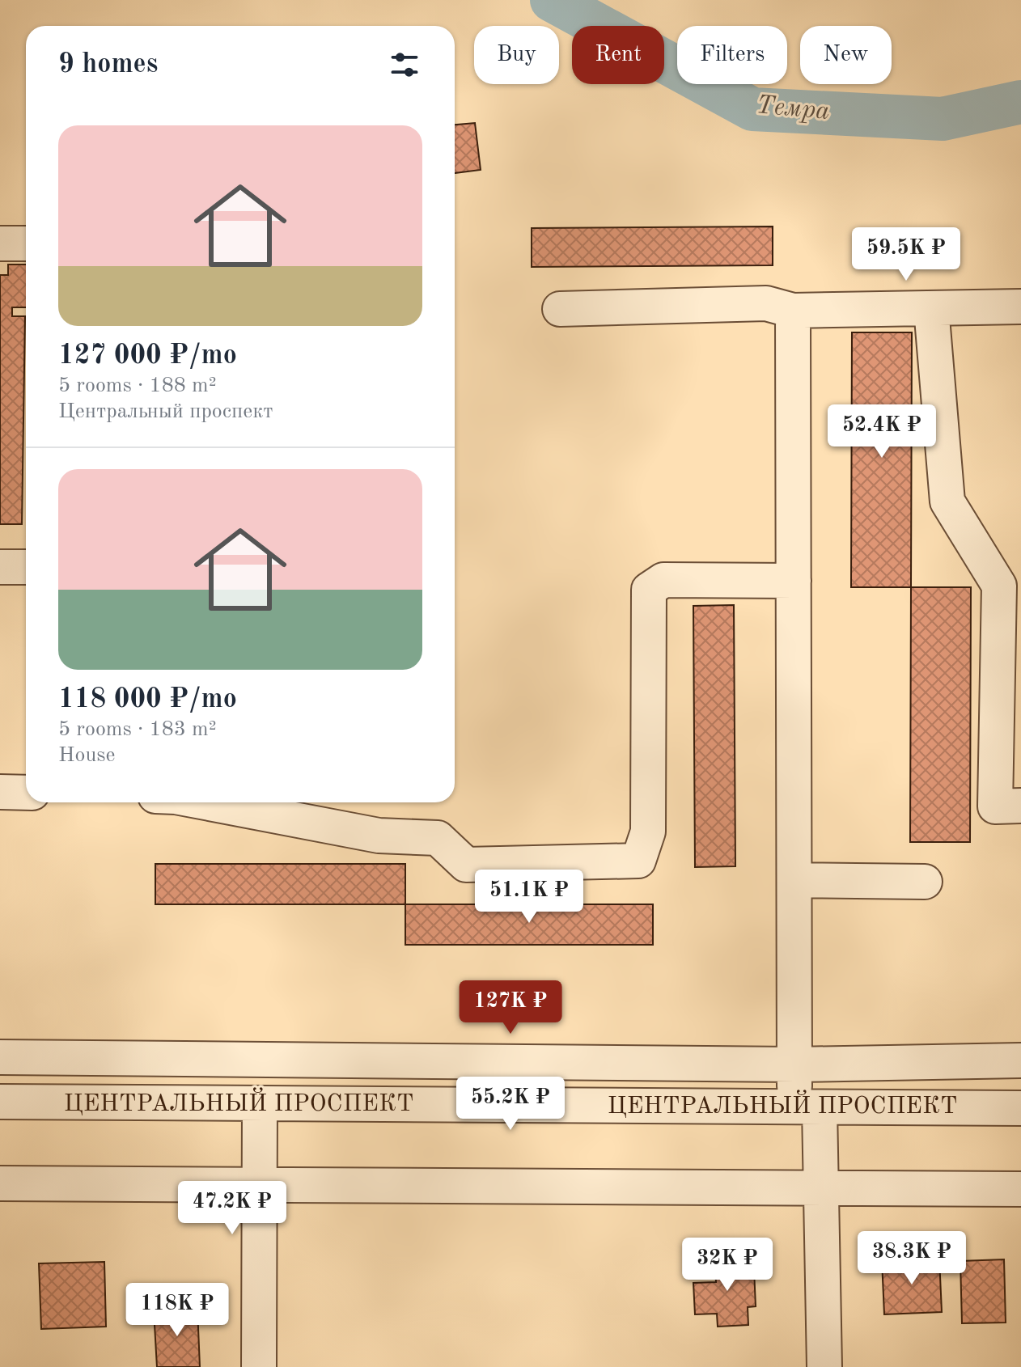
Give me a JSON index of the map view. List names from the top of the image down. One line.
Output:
{"streets":{"street":["ЦЕНТРАЛЬНЫЙ ПРОСПЕКТ"]},"water":["Темра"],"page":{"chip":["Buy","Rent","Filters","New"],"heading":"9 homes","list":[{"name":"127 000 ₽/mo","note":"5 rooms · 188 m² · Центральный проспект"},{"name":"118 000 ₽/mo","note":"5 rooms · 183 m² · House"}],"price":["59.5K ₽","52.4K ₽","51.1K ₽","127K ₽","55.2K ₽","47.2K ₽","38.3K ₽","32K ₽","118K ₽"]}}
